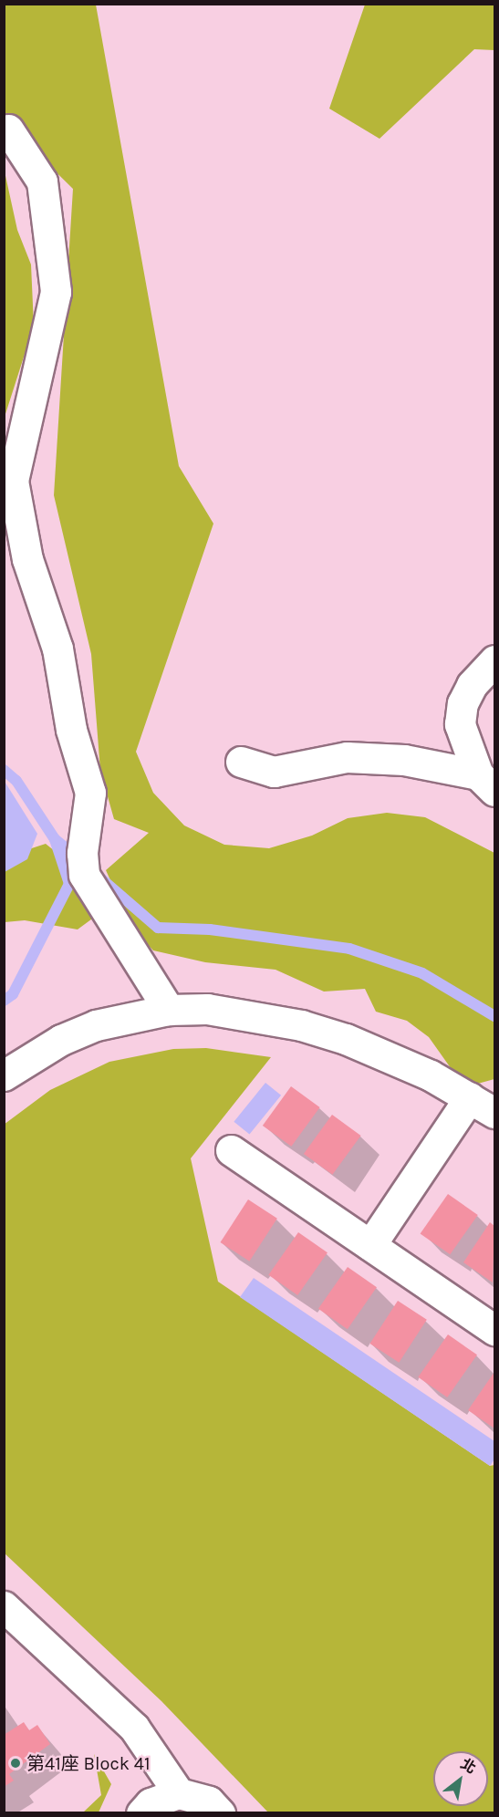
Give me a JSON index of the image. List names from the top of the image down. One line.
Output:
{"places":["第41座 Block 41"],"north":"top right"}
